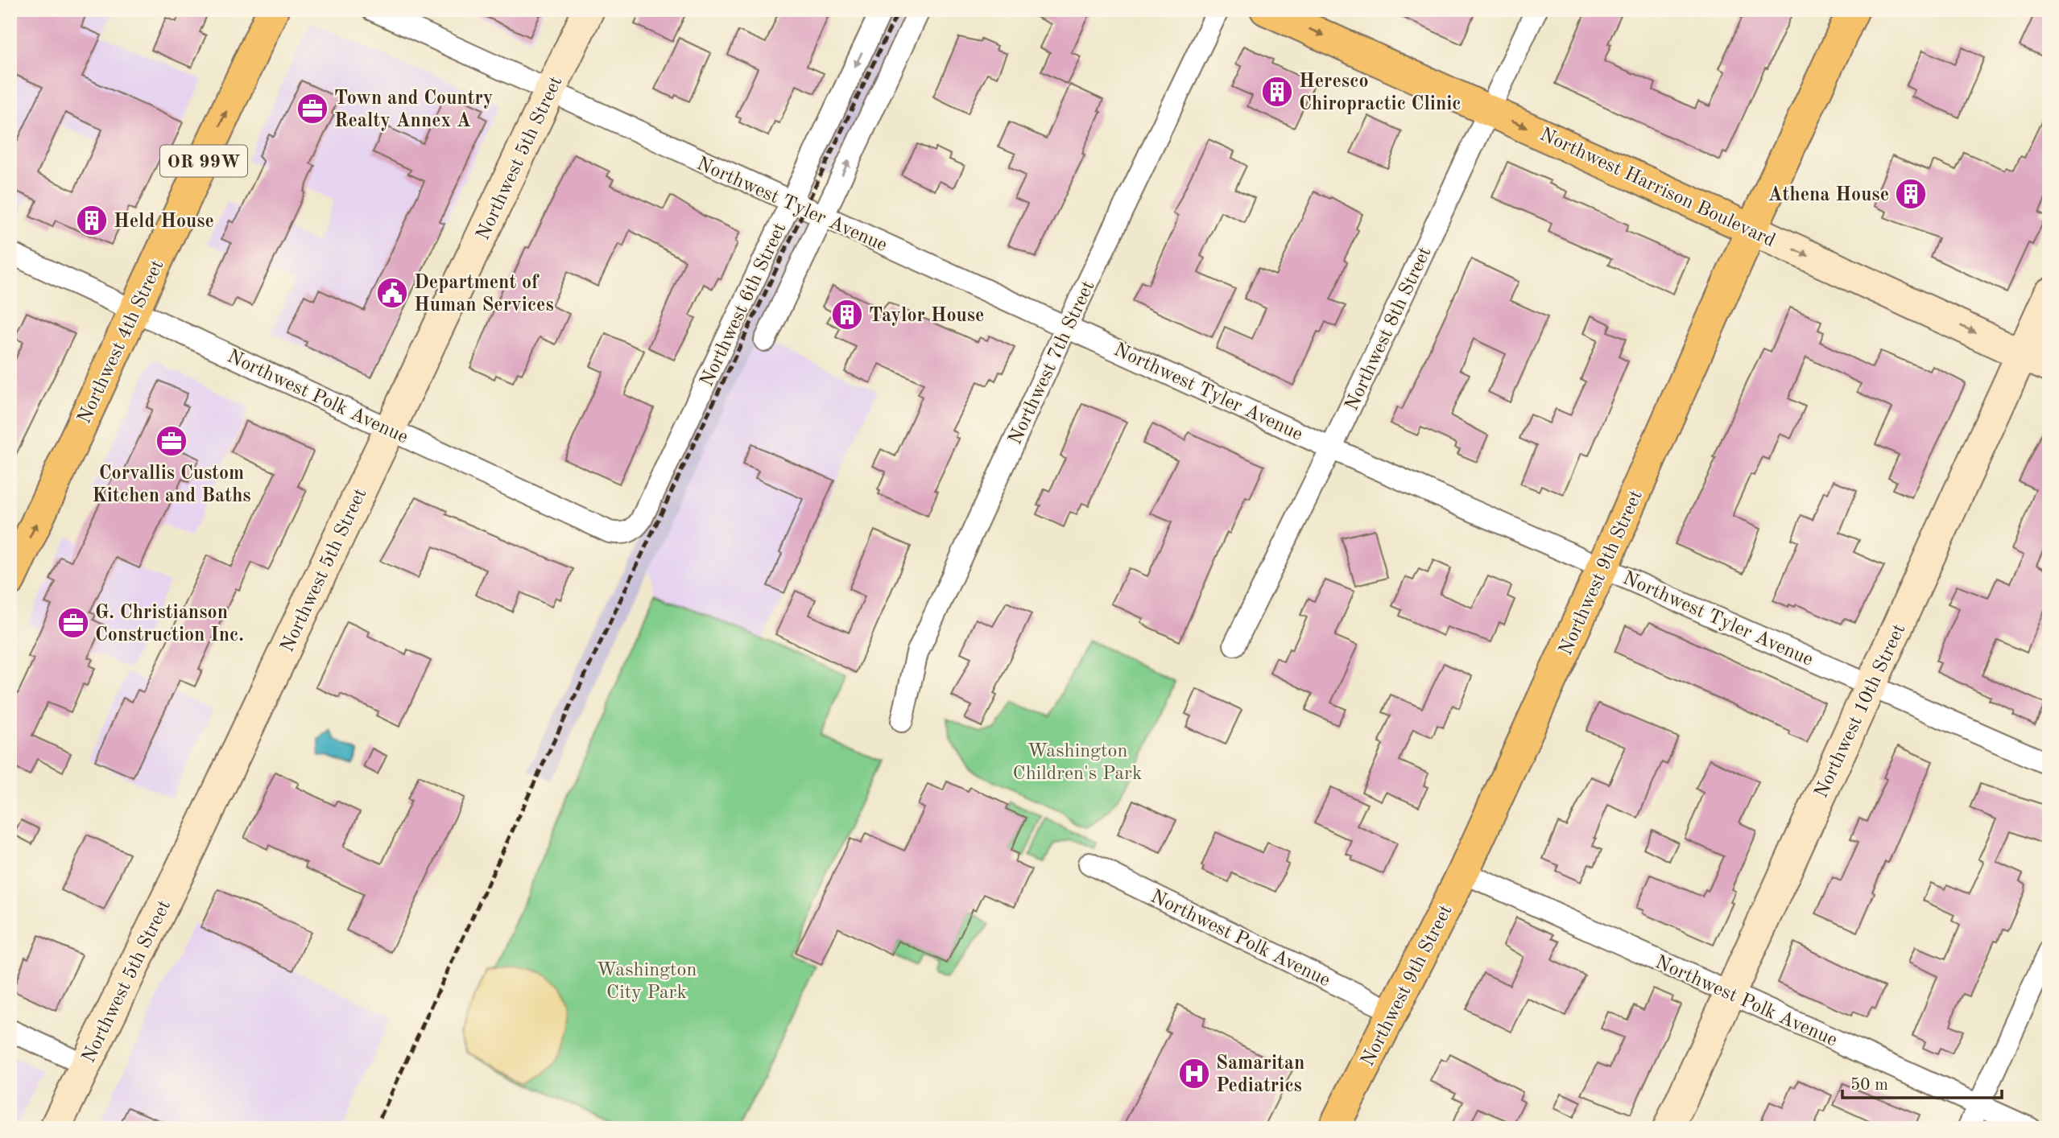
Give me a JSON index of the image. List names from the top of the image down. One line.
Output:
{"streets":{"main road":["OR 99W","Northwest Harrison Boulevard","Northwest 4th Street","Northwest 9th Street"],"street":["Northwest 5th Street","Northwest Tyler Avenue","Northwest 6th Street","Northwest 8th Street","Northwest 7th Street","Northwest Polk Avenue","Northwest 10th Street"]},"crossings":[["Northwest 5th Street","Northwest Tyler Avenue"],["Northwest 5th Street","Northwest Polk Avenue"],["Northwest Harrison Boulevard","Northwest 8th Street"],["Northwest Harrison Boulevard","Northwest 9th Street"],["Northwest Harrison Boulevard","Northwest 10th Street"],["Northwest Tyler Avenue","Northwest 6th Street"],["Northwest Tyler Avenue","Northwest 8th Street"],["Northwest Tyler Avenue","Northwest 7th Street"],["Northwest Tyler Avenue","Northwest 9th Street"],["Northwest Tyler Avenue","Northwest 10th Street"],["Northwest 6th Street","Northwest Polk Avenue"],["Northwest 4th Street","Northwest Polk Avenue"],["Northwest Polk Avenue","Northwest 9th Street"],["Northwest Polk Avenue","Northwest 10th Street"]],"one_way":["Northwest Harrison Boulevard","Northwest 4th Street"],"parks":["Washington Children's Park","Washington City Park"],"places":{"building":["Heresco Chiropractic Clinic","Athena House","Held House","Taylor House"],"office":["Town and Country Realty Annex A","Corvallis Custom Kitchen and Baths","G. Christianson Construction Inc."],"public building":["Department of Human Services"],"hospital":["Samaritan Pediatrics"]},"scale_bar":"50 m"}
